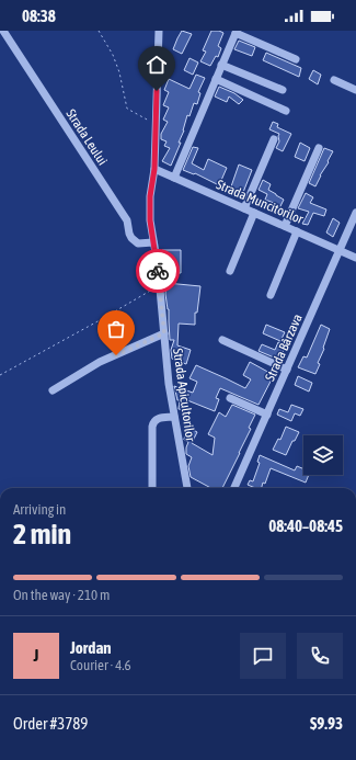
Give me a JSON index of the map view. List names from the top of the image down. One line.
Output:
{"streets":{"street":["Strada Leului","Strada Muncitorilor","Strada Bârzava","Strada Apicultorilor"]},"crossings":[["Strada Leului","Strada Apicultorilor"],["Strada Muncitorilor","Strada Bârzava"],["Strada Muncitorilor","Strada Apicultorilor"]],"page":{"status":"08:38","heading":["2 min","Arriving in","08:40–08:45"],"panel":["Jordan","Courier · 4.6","Order #3789","$9.93"],"bar":"On the way · 210 m","round":"J"}}
